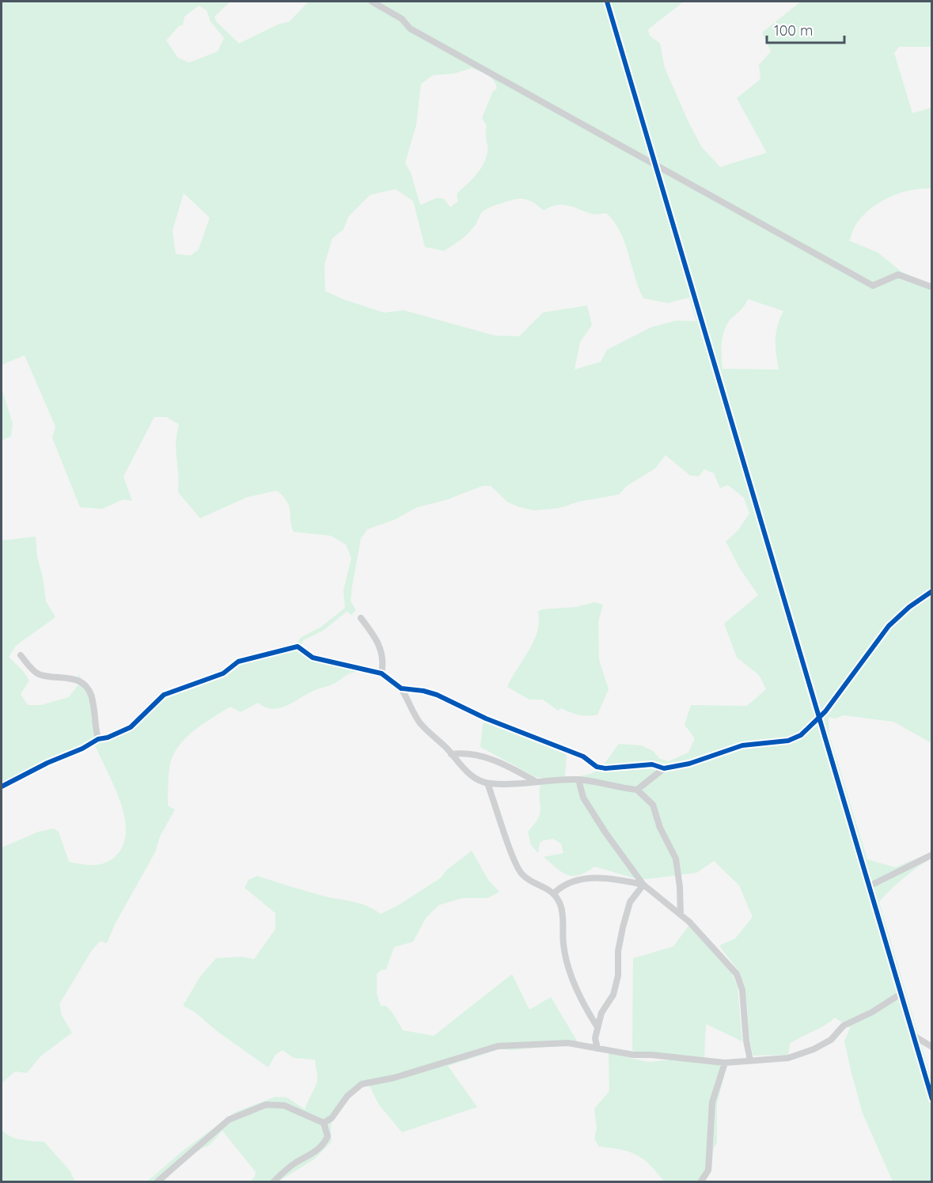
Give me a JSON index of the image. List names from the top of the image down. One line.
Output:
{"scale_bar":"100 m"}
